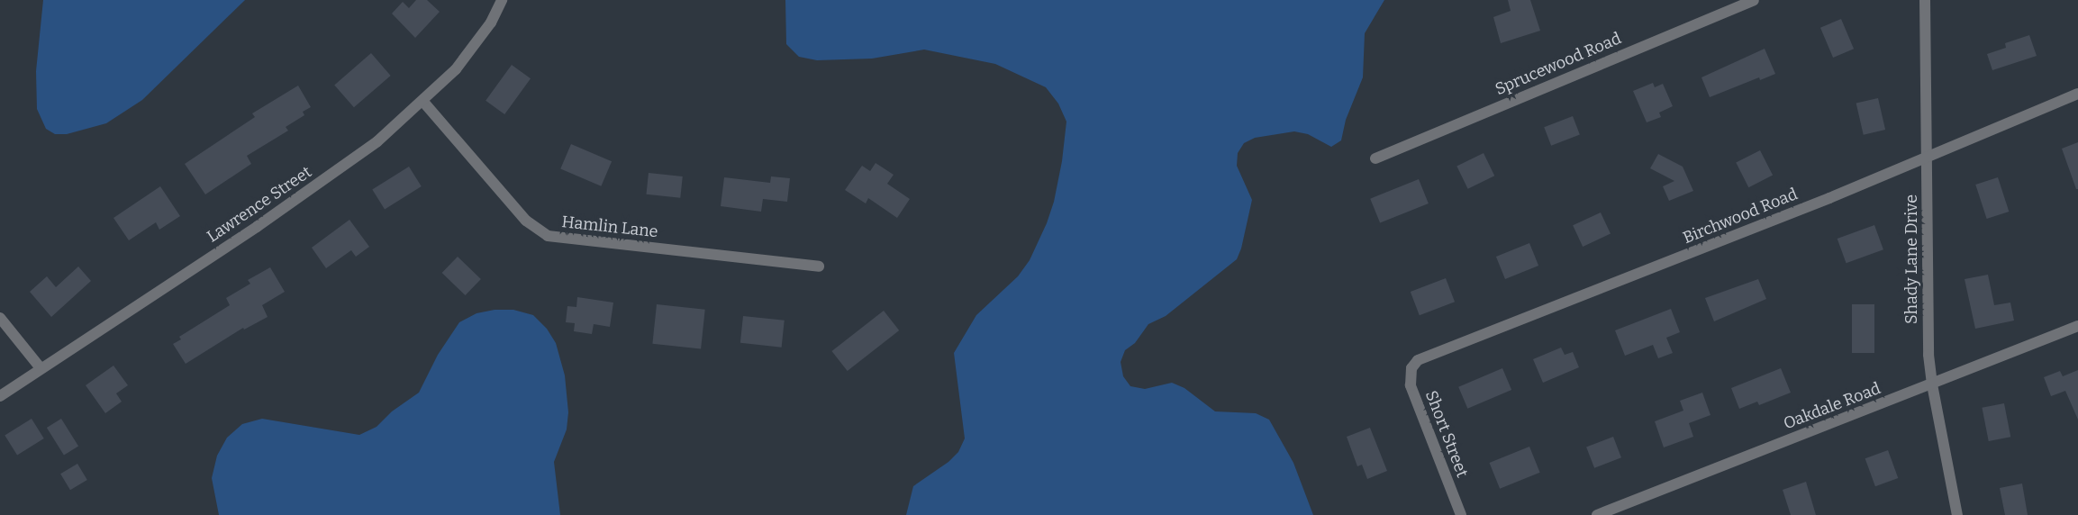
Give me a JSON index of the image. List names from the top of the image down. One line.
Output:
{"streets":{"street":["Sprucewood Road","Lawrence Street","Birchwood Road","Hamlin Lane","Shady Lane Drive","Oakdale Road","Short Street"]},"crossings":[["Lawrence Street","Hamlin Lane"],["Birchwood Road","Shady Lane Drive"],["Birchwood Road","Short Street"],["Shady Lane Drive","Oakdale Road"]]}
